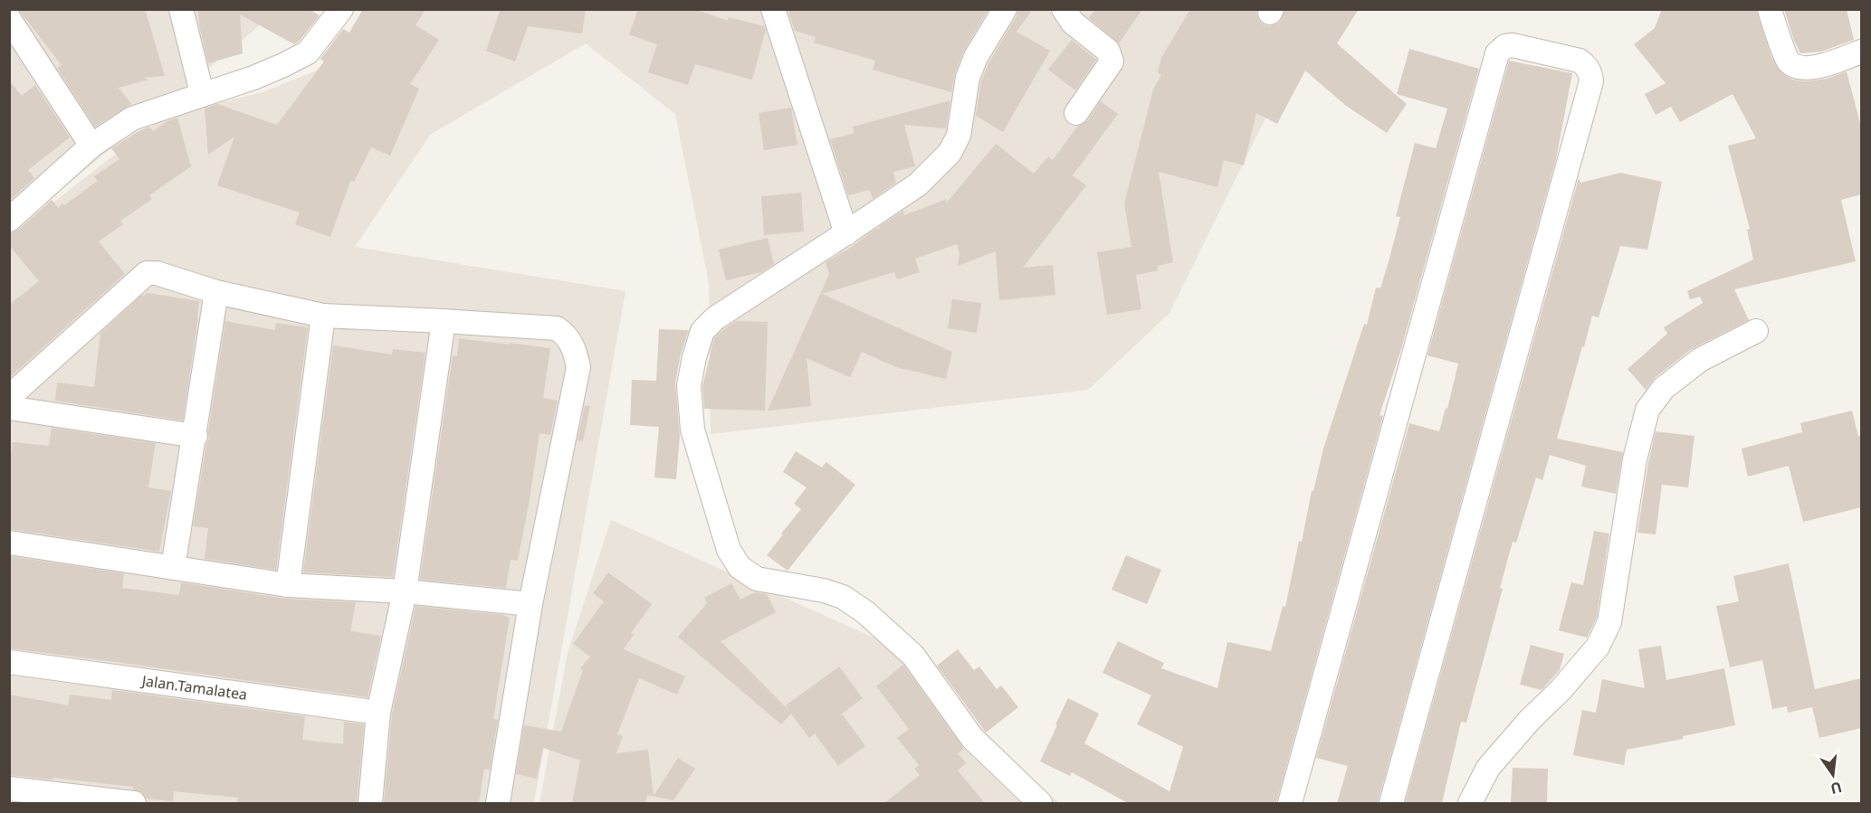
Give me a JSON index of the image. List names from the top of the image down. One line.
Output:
{"streets":{"street":["Jalan.Tamalatea"]},"north":"bottom"}
